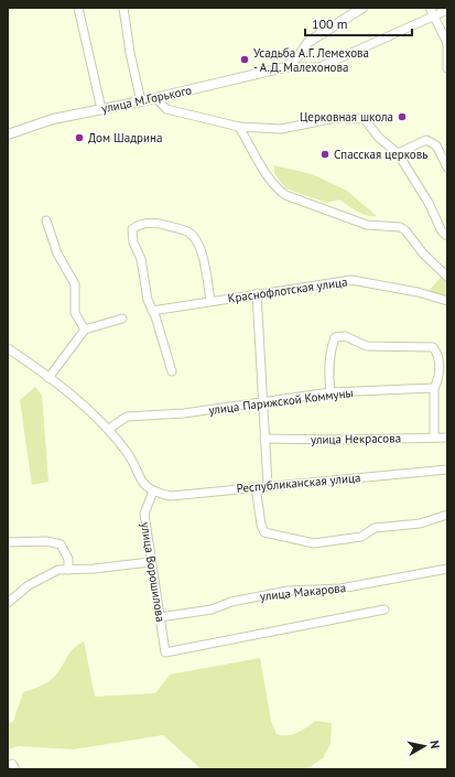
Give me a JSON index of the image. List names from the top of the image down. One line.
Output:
{"streets":{"street":["улица М.Горького","Краснофлотская улица","улица Парижской Коммуны","улица Некрасова","Республиканская улица","улица Ворошилова","улица Макарова"]},"crossings":[["Республиканская улица","улица Ворошилова"],["улица Ворошилова","улица Макарова"]],"places":["Усадьба А.Г. Лемехова - А.Д. Малехонова","Церковная школа","Дом Шадрина","Спасская церковь"],"scale_bar":"100 m","north":"right"}
